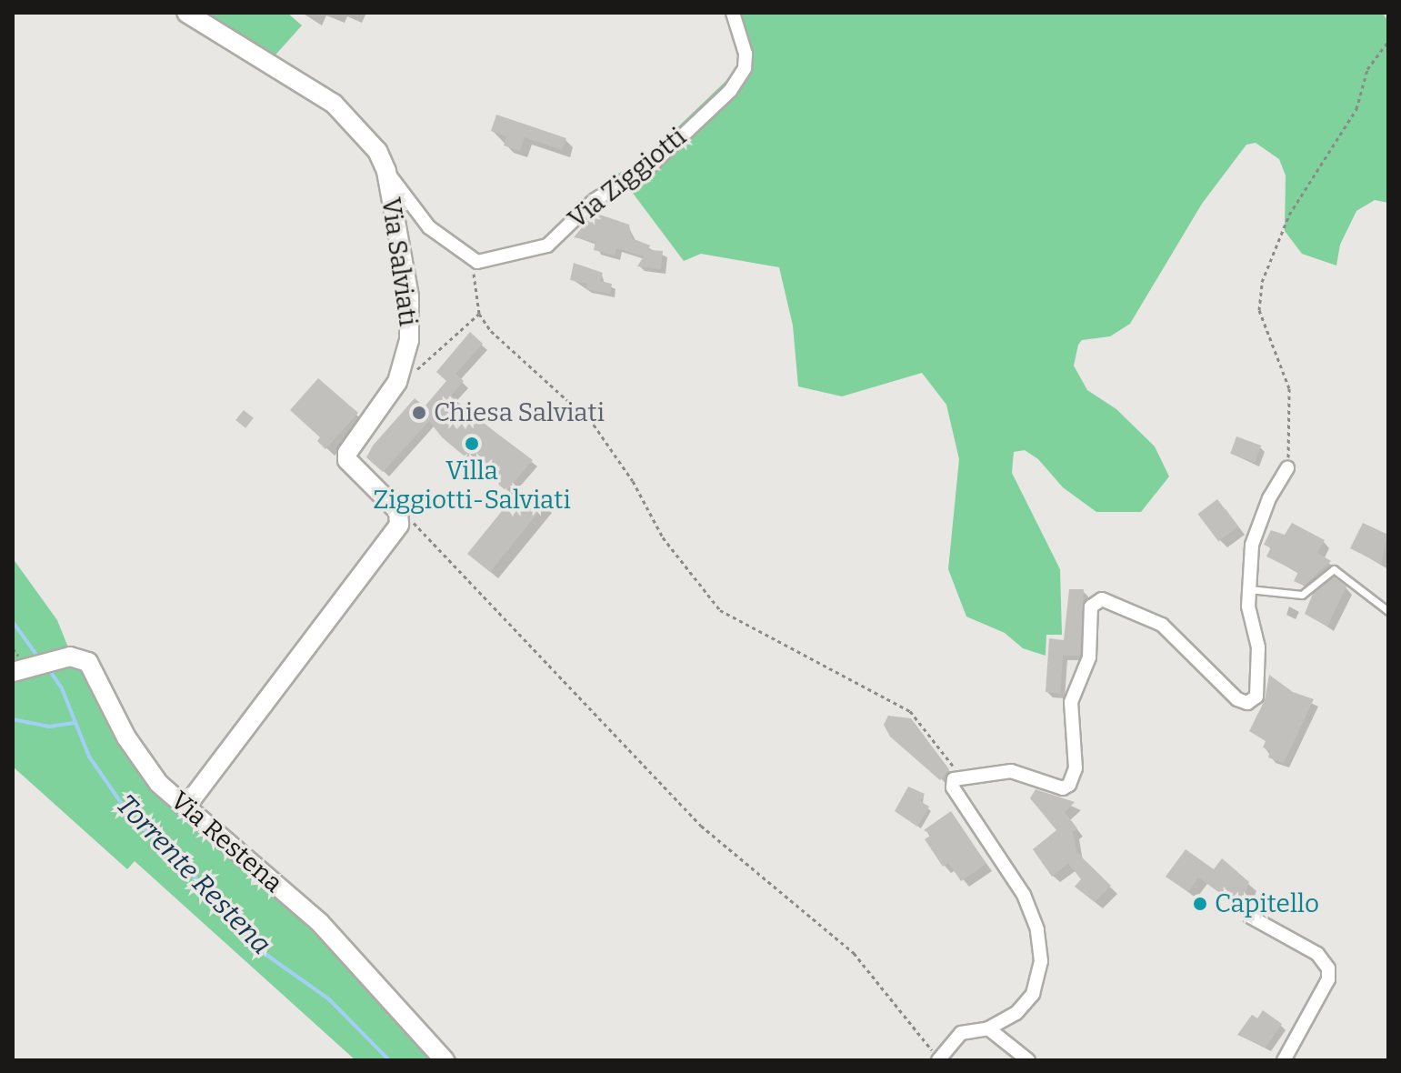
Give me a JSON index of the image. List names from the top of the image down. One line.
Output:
{"streets":{"street":["Via Ziggiotti","Via Salviati","Via Restena"]},"water":["Torrente Restena"],"places":["Chiesa Salviati","Villa Ziggiotti-Salviati","Capitello"]}
